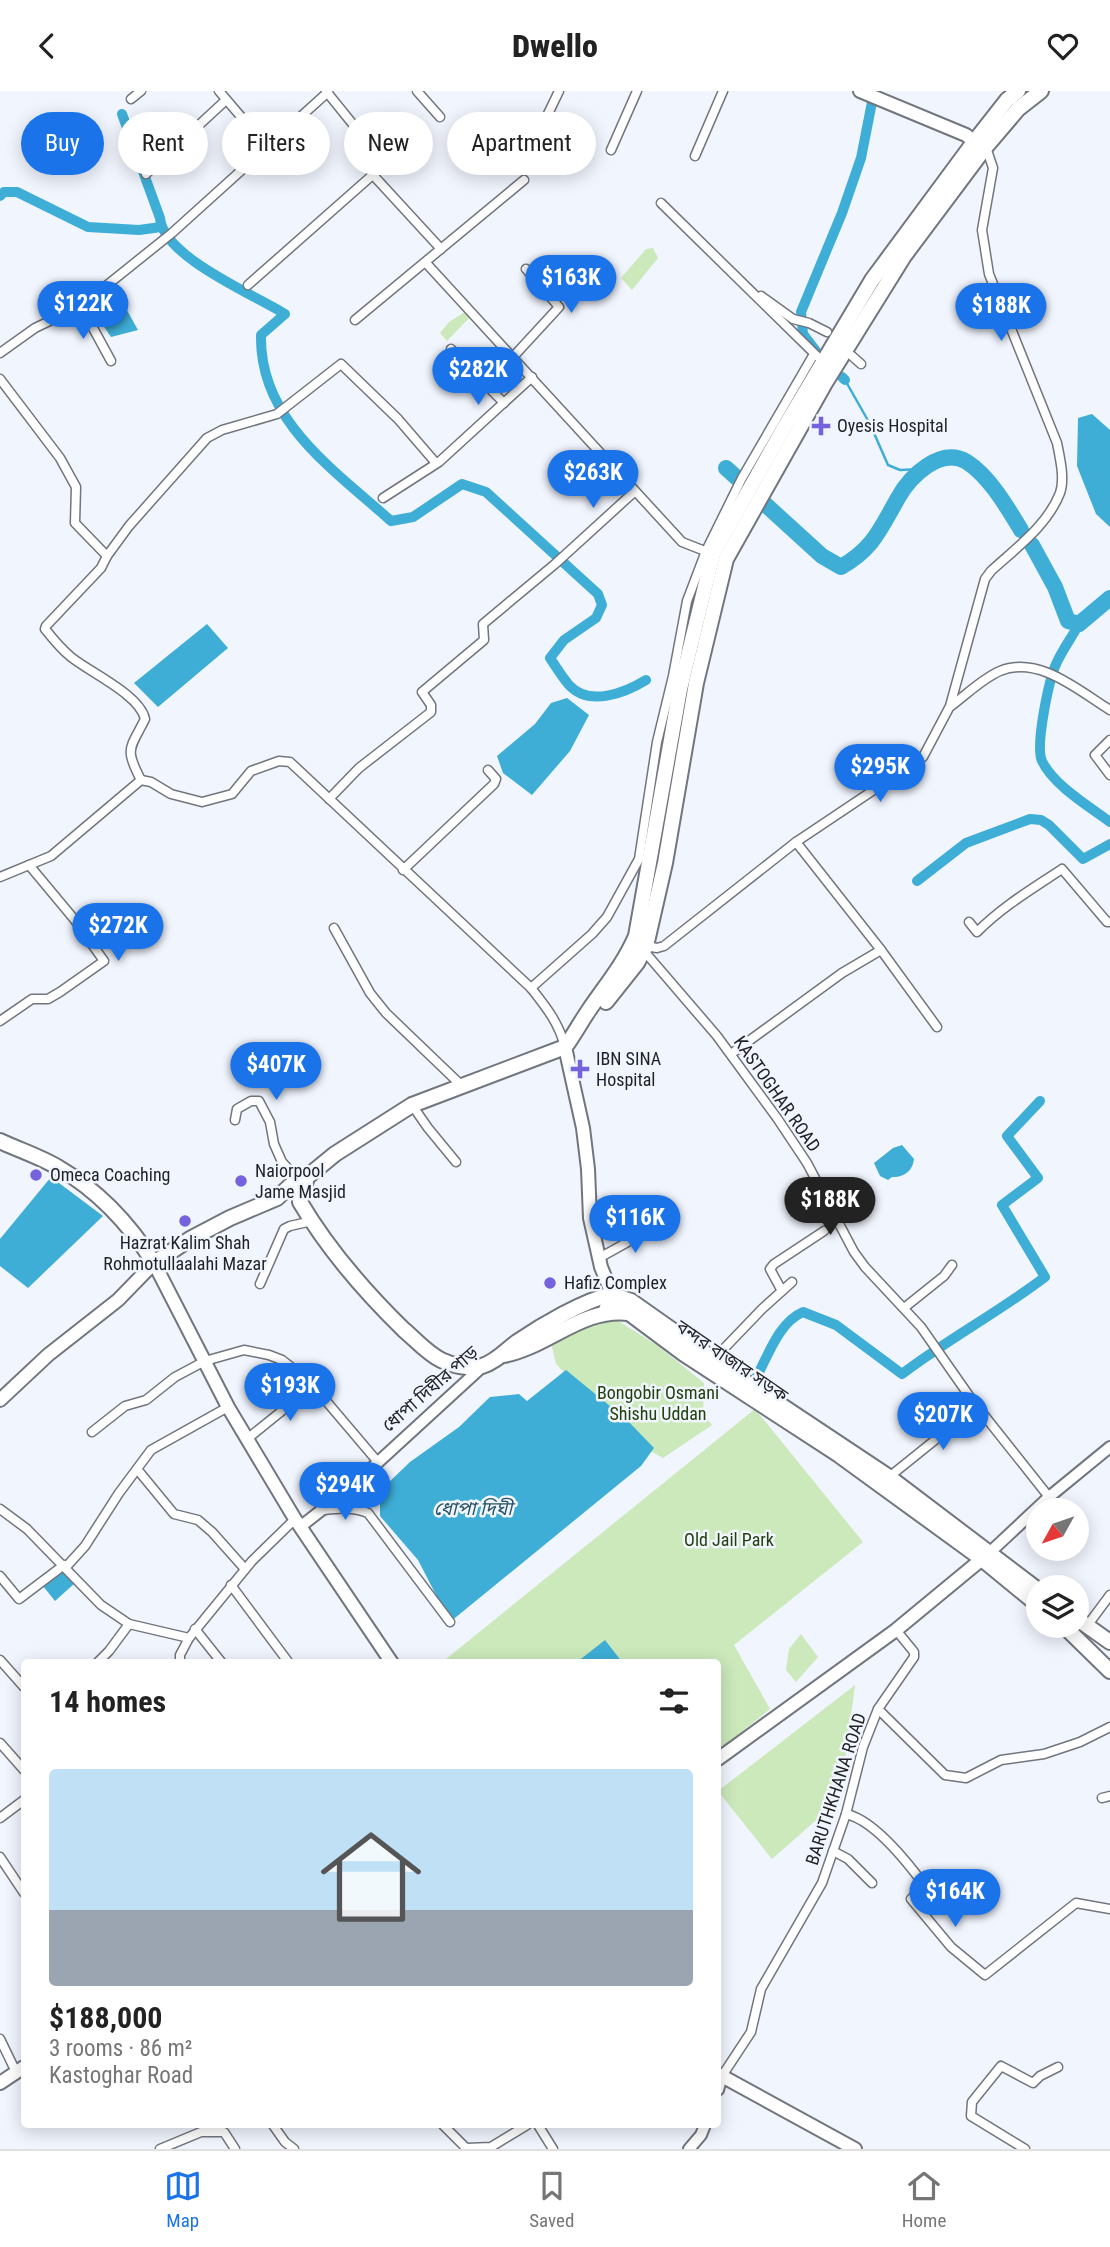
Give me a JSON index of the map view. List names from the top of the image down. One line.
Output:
{"streets":{"highway":["বন্দর বাজার সড়ক","ধোপা দিঘীর পাড়"],"street":["KASTOGHAR ROAD","BARUTHKHANA ROAD"]},"crossings":[["বন্দর বাজার সড়ক","ধোপা দিঘীর পাড়"]],"water":["ধোপা দিঘী"],"parks":["Bongobir Osmani Shishu Uddan","Old Jail Park"],"places":{"health":["Oyesis Hospital","IBN SINA Hospital"],"other":["Omeca Coaching","Naiorpool Jame Masjid","Hazrat Kalim Shah Rohmotullaalahi Mazar","Hafiz Complex"]},"north":"bottom left","page":{"header":"Dwello","chip":["Buy","Rent","Filters","New","Apartment"],"price":["$163K","$122K","$188K","$282K","$263K","$295K","$272K","$407K","$188K","$116K","$193K","$207K","$294K","$164K"],"heading":"14 homes","list":[{"name":"$188,000","note":"3 rooms · 86 m² · Kastoghar Road"}],"tabs":["Map","Saved","Home"]}}
